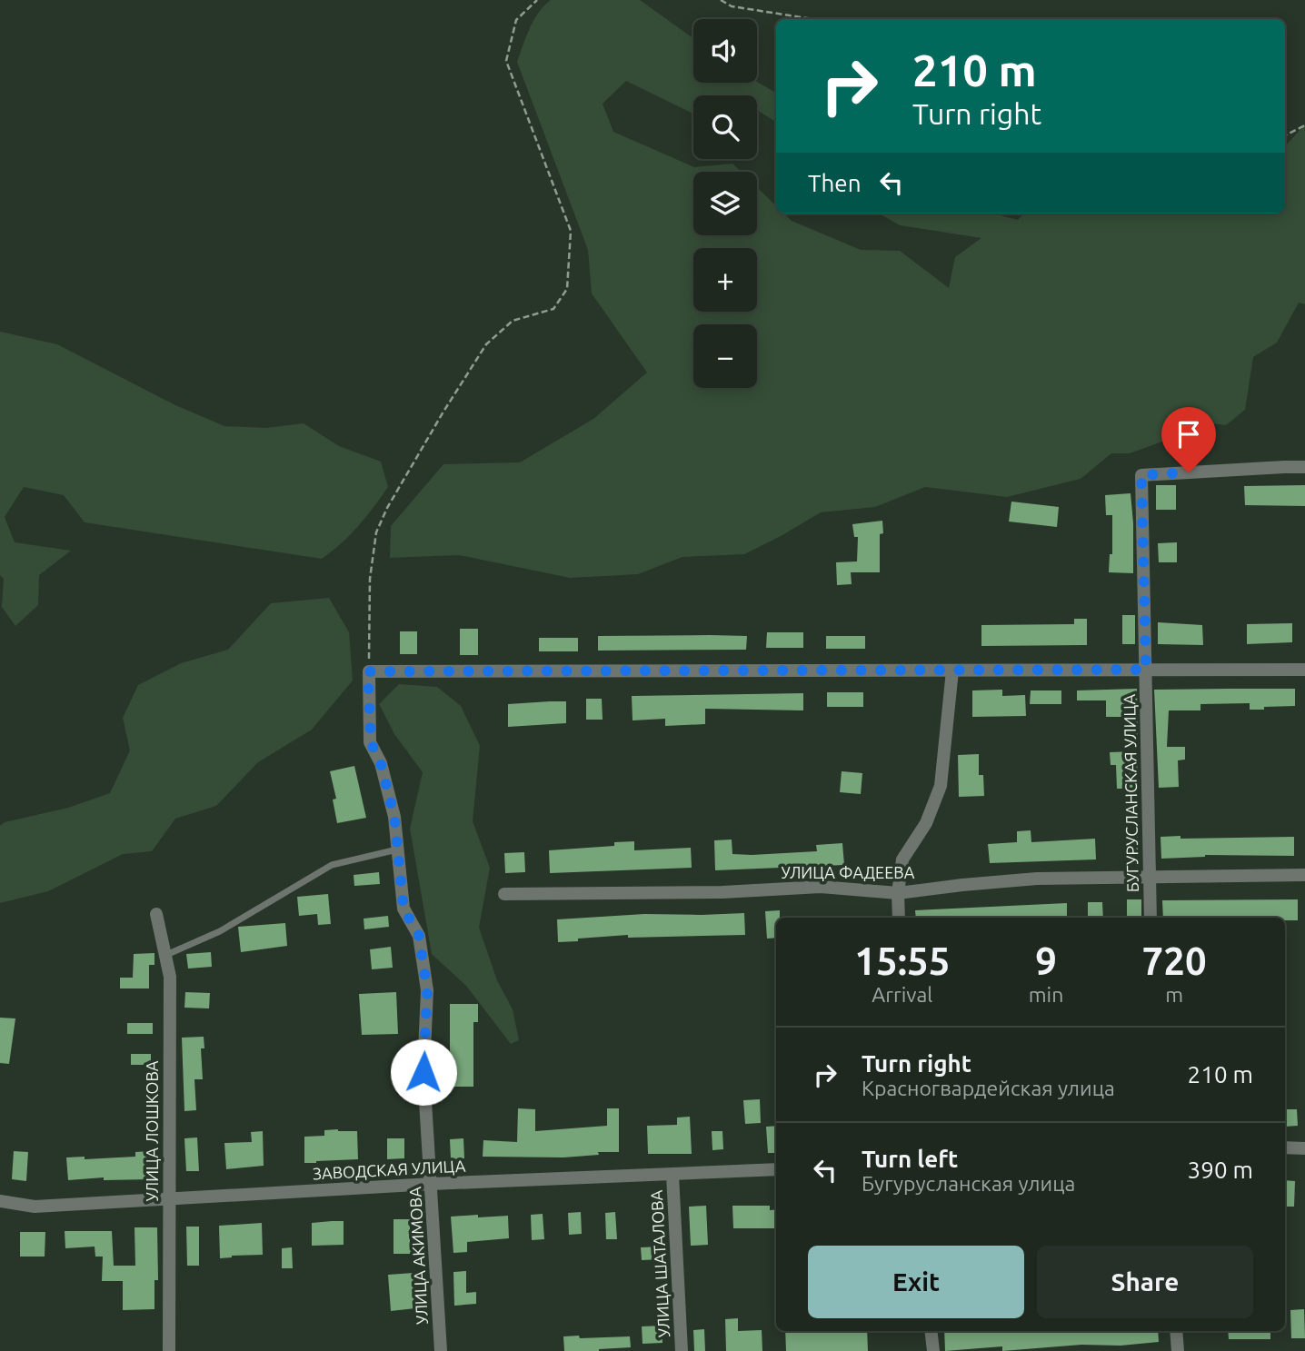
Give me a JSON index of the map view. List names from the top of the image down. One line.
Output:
{"streets":{"street":["БУГУРУСЛАНСКАЯ УЛИЦА","УЛИЦА ФАДЕЕВА","УЛИЦА ЛОШКОВА","ЗАВОДСКАЯ УЛИЦА","УЛИЦА АКИМОВА","УЛИЦА ШАТАЛОВА"]},"crossings":[["БУГУРУСЛАНСКАЯ УЛИЦА","УЛИЦА ФАДЕЕВА"],["УЛИЦА ЛОШКОВА","ЗАВОДСКАЯ УЛИЦА"],["ЗАВОДСКАЯ УЛИЦА","УЛИЦА АКИМОВА"],["ЗАВОДСКАЯ УЛИЦА","УЛИЦА ШАТАЛОВА"]],"page":{"map_buttons":["+","−"],"turn":["210 m","Turn right"],"then":"Then","eta":["15:55","Arrival","9","min","720","m"],"list":[{"name":"Turn right","note":"Красногвардейская улица","value":"210 m"},{"name":"Turn left","note":"Бугурусланская улица","value":"390 m"}],"buttons":["Exit","Share"]}}
